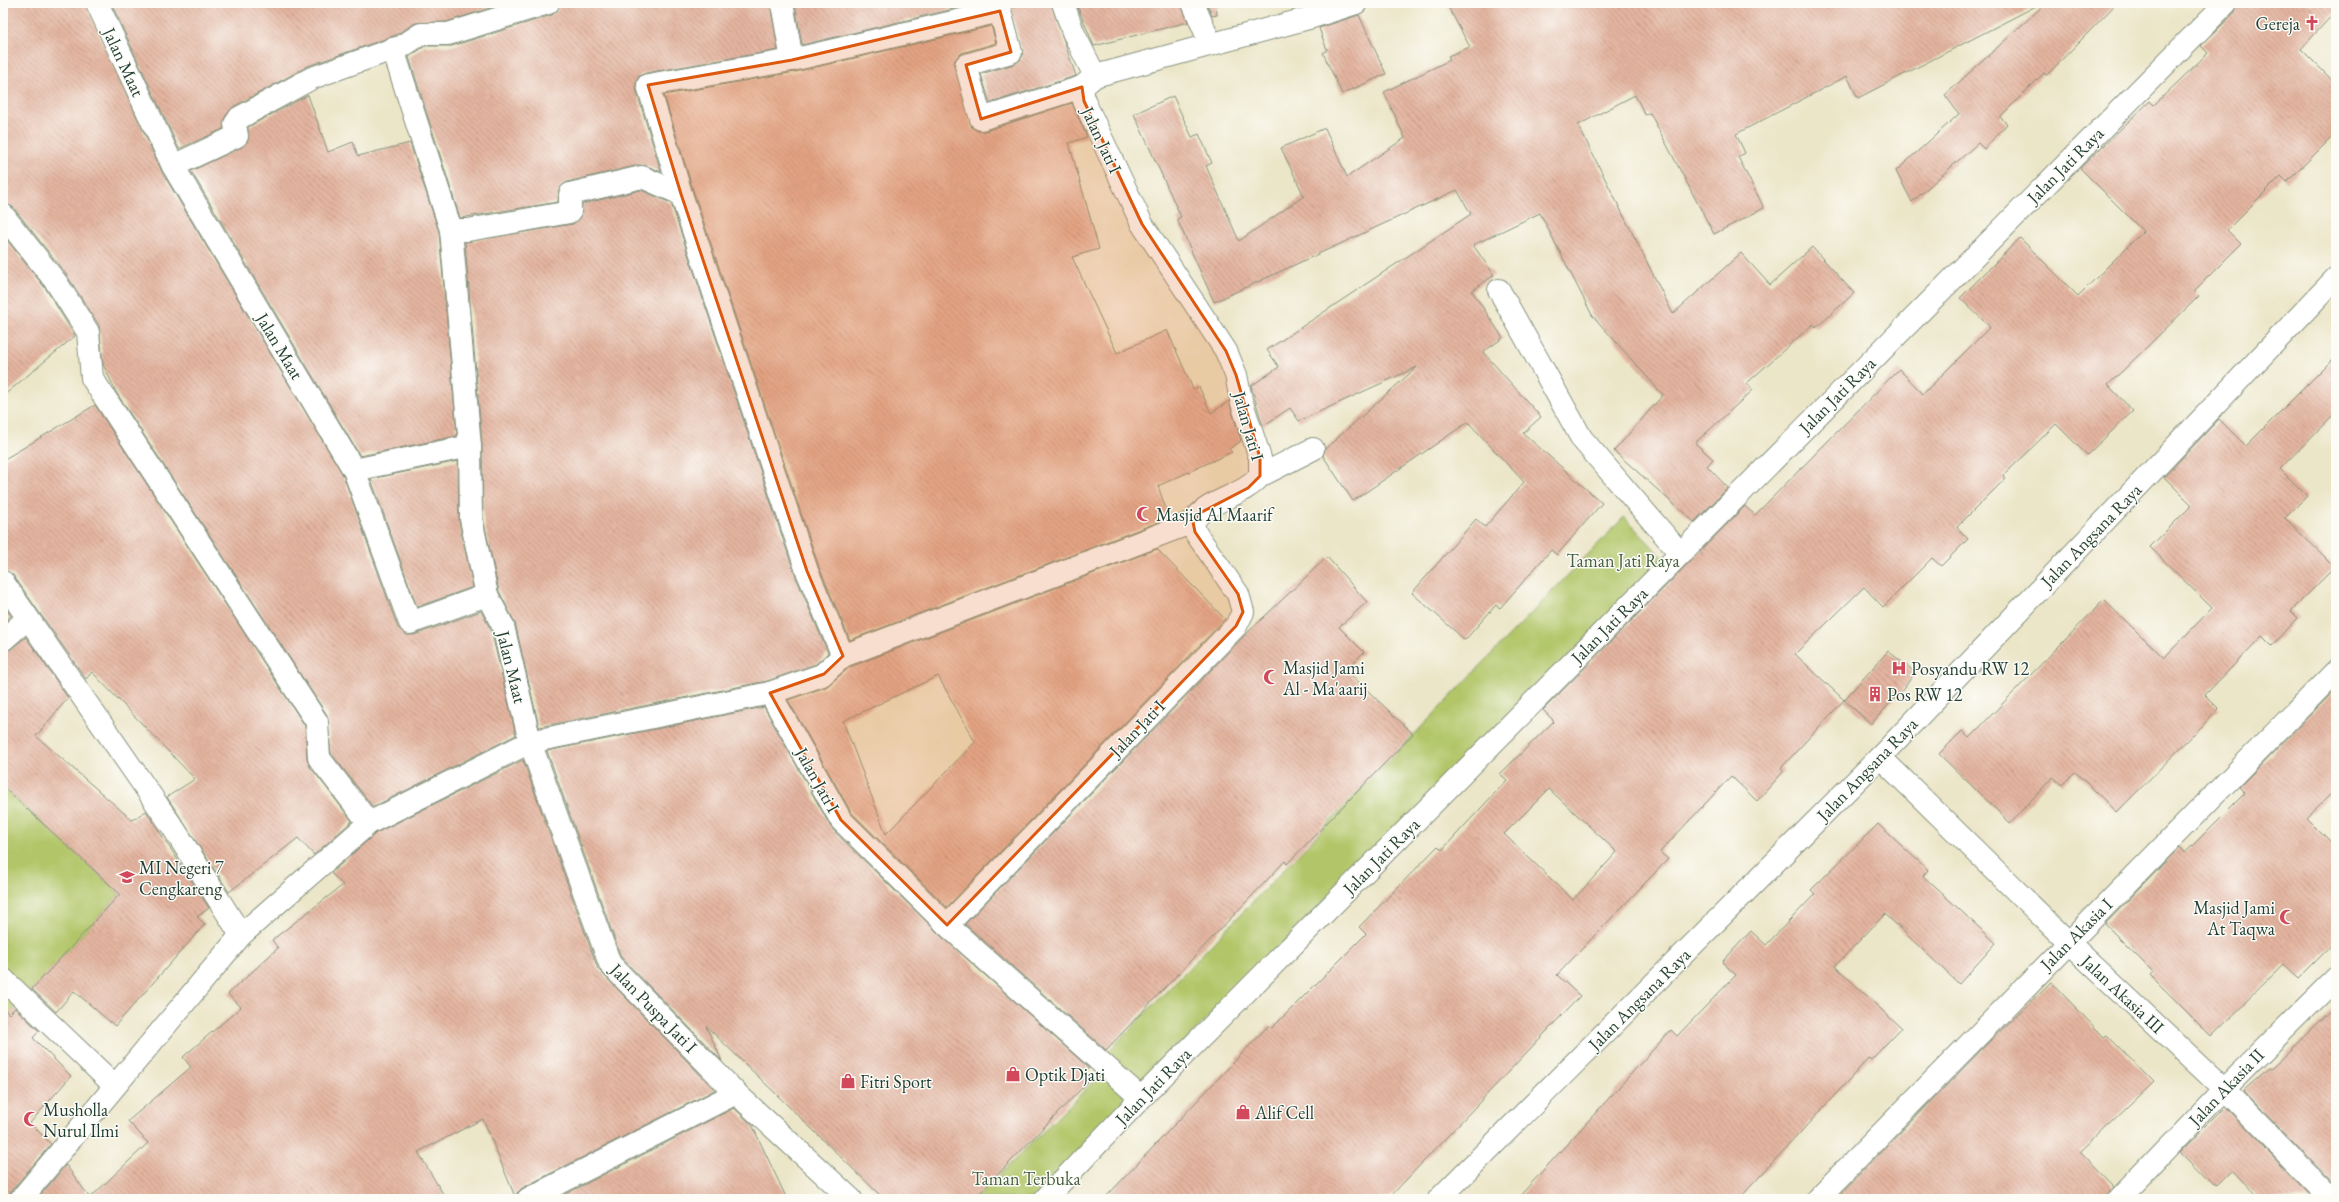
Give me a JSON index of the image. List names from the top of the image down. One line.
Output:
{"streets":{"street":["Jalan Maat","Jalan Jati I","Jalan Jati Raya","Jalan Angsana Raya","Jalan Akasia I","Jalan Akasia III","Jalan Puspa Jati I","Jalan Akasia II"]},"crossings":[["Jalan Maat","Jalan Puspa Jati I"],["Jalan Jati I","Jalan Jati Raya"],["Jalan Angsana Raya","Jalan Akasia III"],["Jalan Akasia I","Jalan Akasia III"],["Jalan Akasia III","Jalan Akasia II"]],"parks":["Taman Jati Raya","Taman Terbuka"],"places":{"church":["Gereja"],"mosque":["Masjid Al Maarif","Masjid Jami Al - Ma'aarij","Masjid Jami At Taqwa","Musholla Nurul Ilmi"],"hospital":["Posyandu RW 12"],"building":["Pos RW 12"],"school or university":["MI Negeri 7 Cengkareng"],"shop":["Optik Djati","Fitri Sport","Alif Cell"]}}
